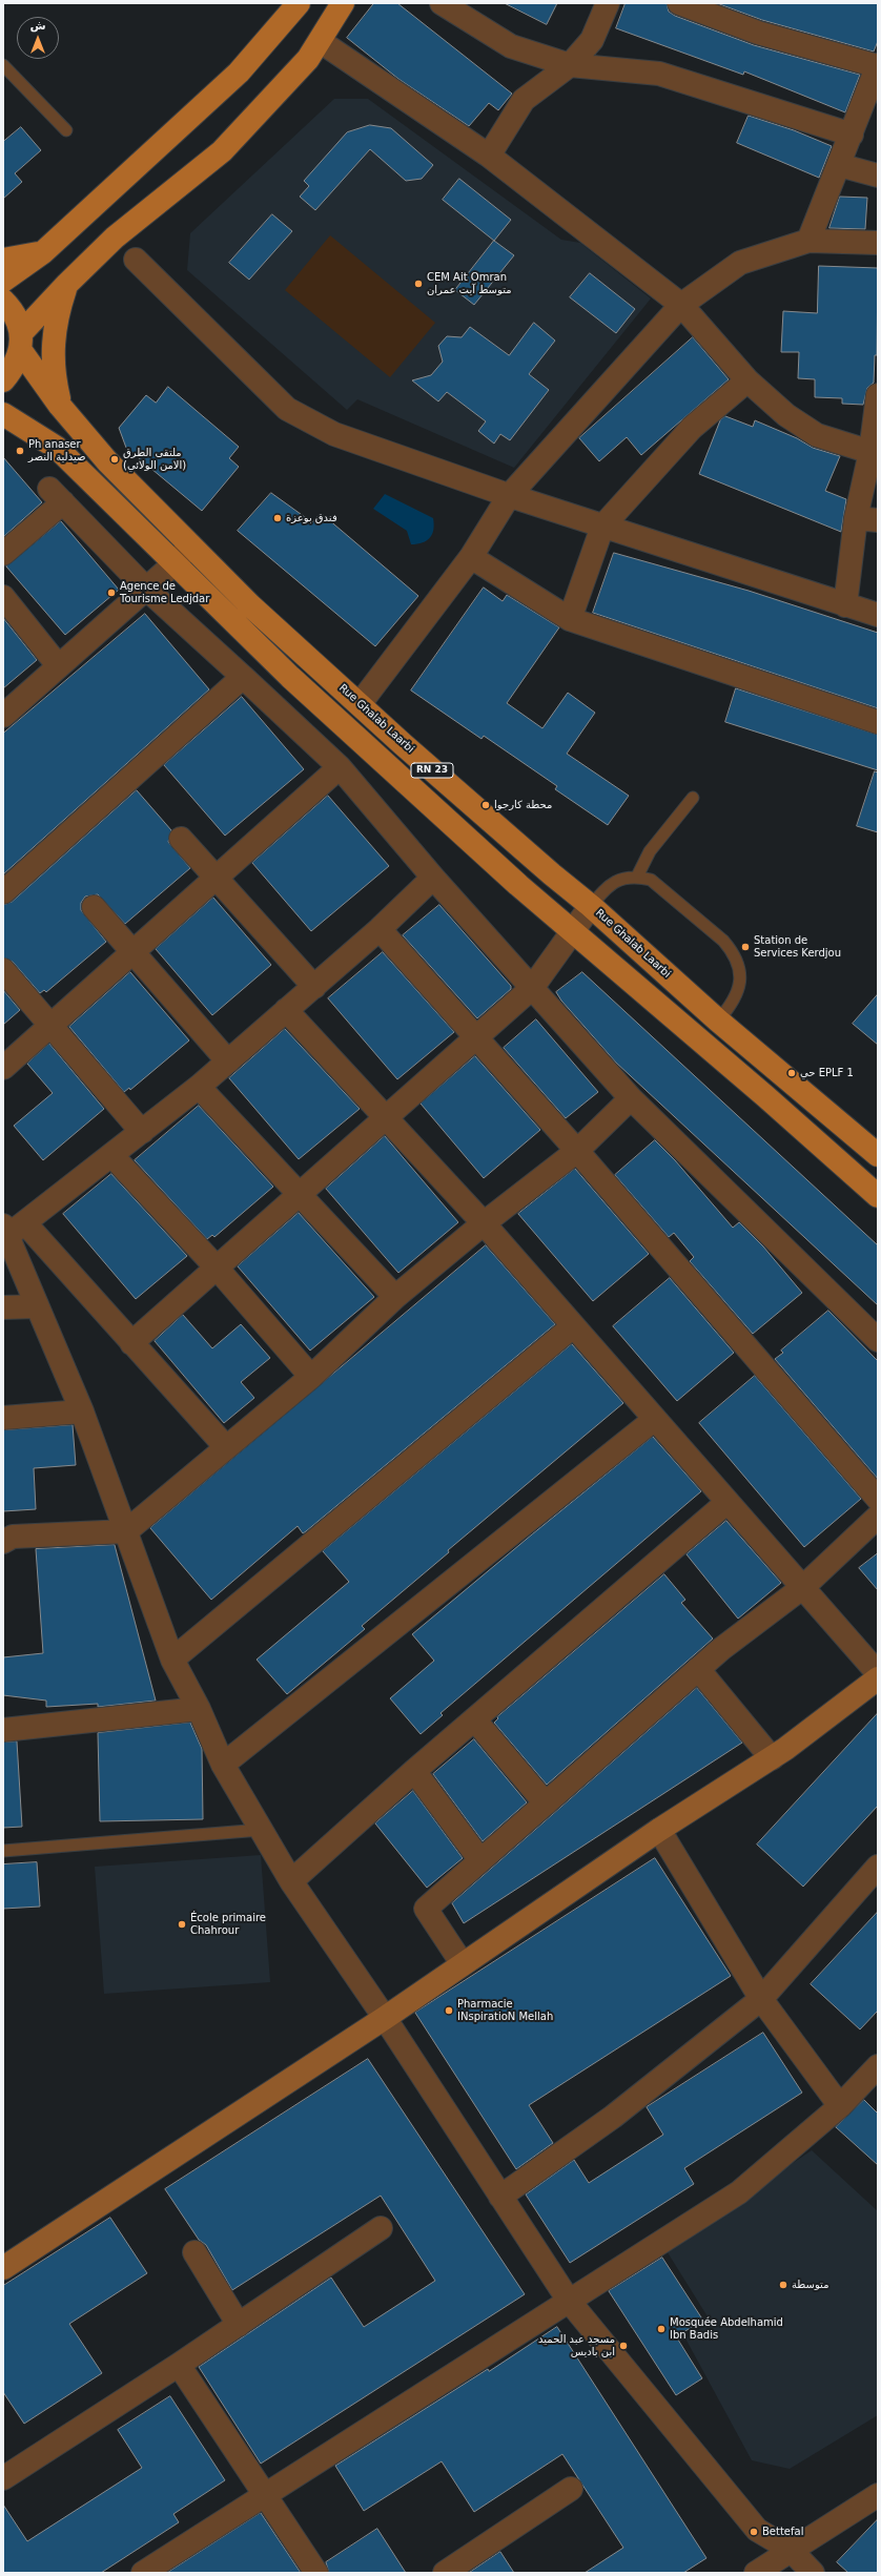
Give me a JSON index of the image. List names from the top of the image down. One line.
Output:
{"streets":{"main road":["Rue Ghalab Laarbi","RN 23"]},"places":["CEM Ait Omran متوسط آيت عمران","Ph anaser صيدلية النصر","ملتقى الطرق (الامن الولائي)","فندق بوعزة","Agence de Tourisme Ledjdar","محطة كارجوا","Station de Services Kerdjou","حي EPLF 1","École primaire Chahrour","Pharmacie INspiratioN Mellah","متوسطة","Mosquée Abdelhamid Ibn Badis","مسجد عبد الحميد ابن باديس","Bettefal"],"north":"top"}
